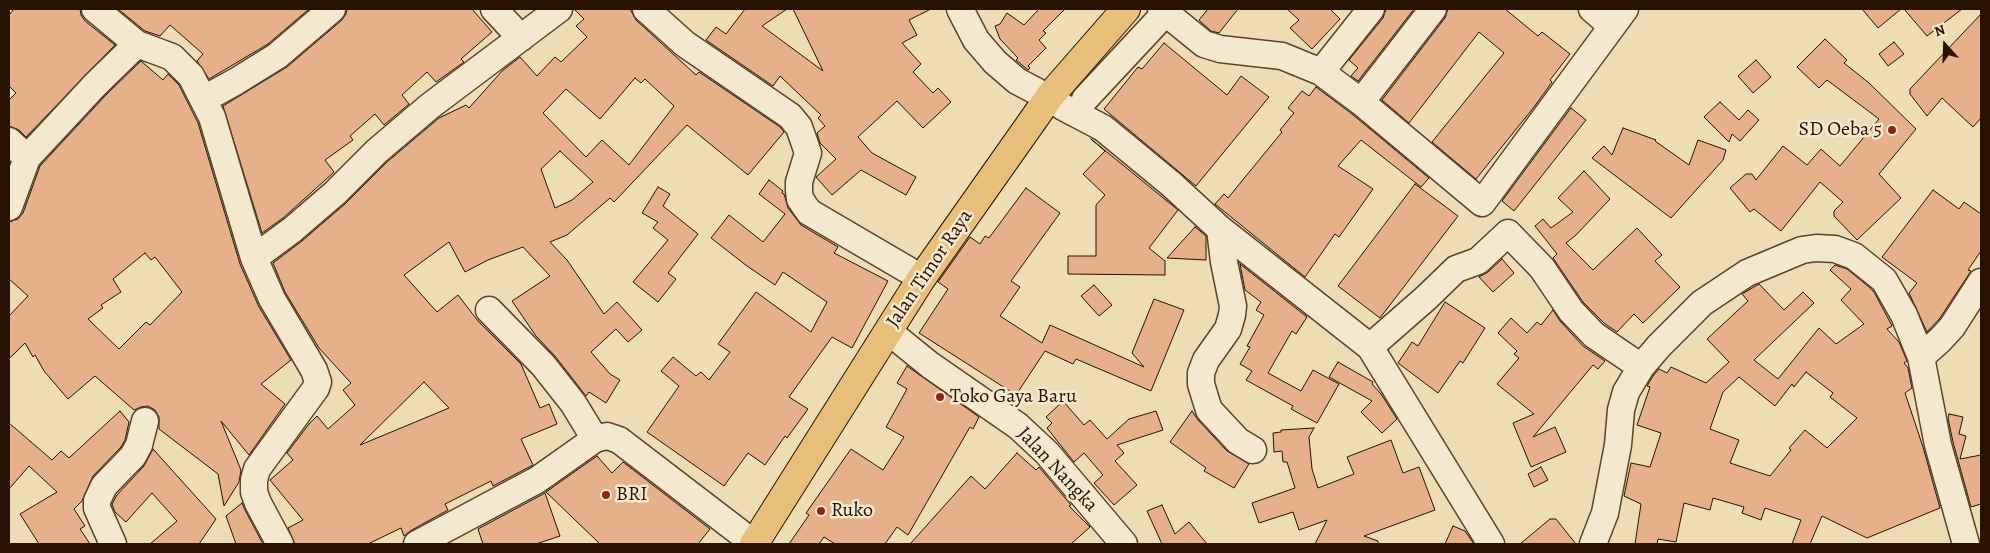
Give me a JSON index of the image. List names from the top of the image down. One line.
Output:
{"streets":{"highway":["Jalan Timor Raya"],"street":["Jalan Nangka"]},"crossings":[["Jalan Timor Raya","Jalan Nangka"]],"places":["SD Oeba 5","Toko Gaya Baru","BRI","Ruko"],"north":"top"}
